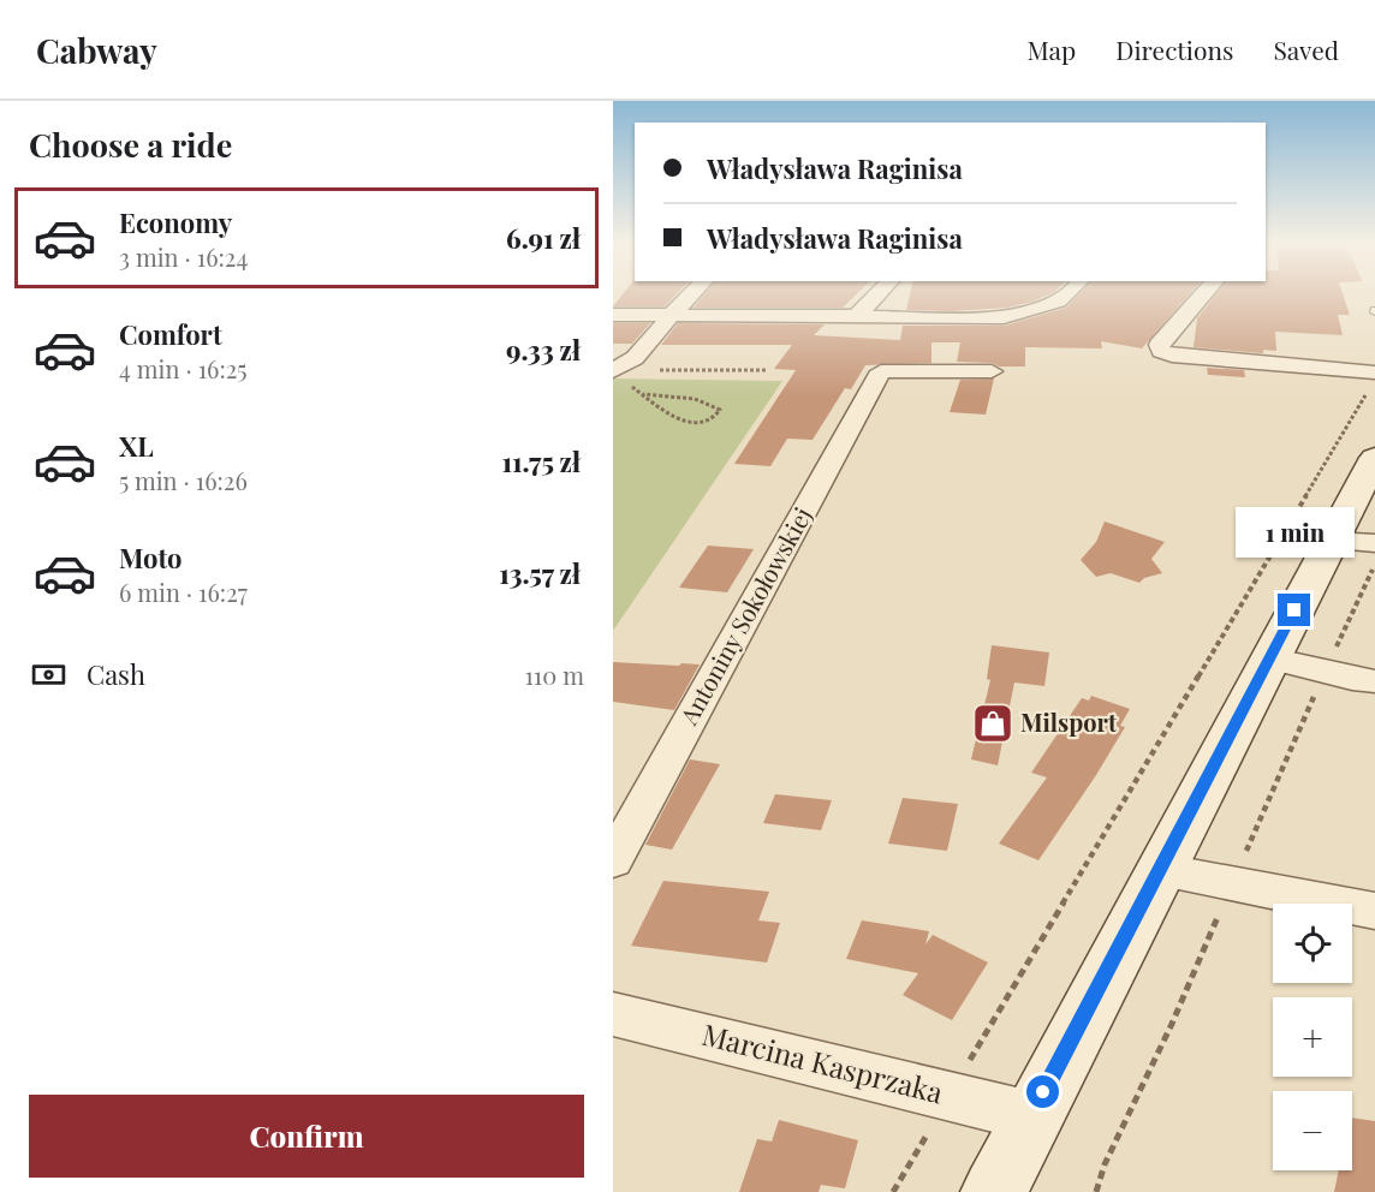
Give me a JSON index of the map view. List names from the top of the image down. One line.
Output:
{"streets":{"street":["Antoniny Sokołowskiej","Marcina Kasprzaka"]},"places":{"shop":["Milsport"]},"page":{"header":"Cabway","nav":["Map","Directions","Saved"],"heading":"Choose a ride","banner":["Władysława Raginisa","Władysława Raginisa"],"list":[{"name":"Economy","note":"3 min · 16:24","value":"6.91 zł"},{"name":"Comfort","note":"4 min · 16:25","value":"9.33 zł"},{"name":"XL","note":"5 min · 16:26","value":"11.75 zł"},{"name":"Moto","note":"6 min · 16:27","value":"13.57 zł"}],"bubble":"1 min","pay":["Cash","110 m"],"map_buttons":["+","−"],"buttons":"Confirm"}}
